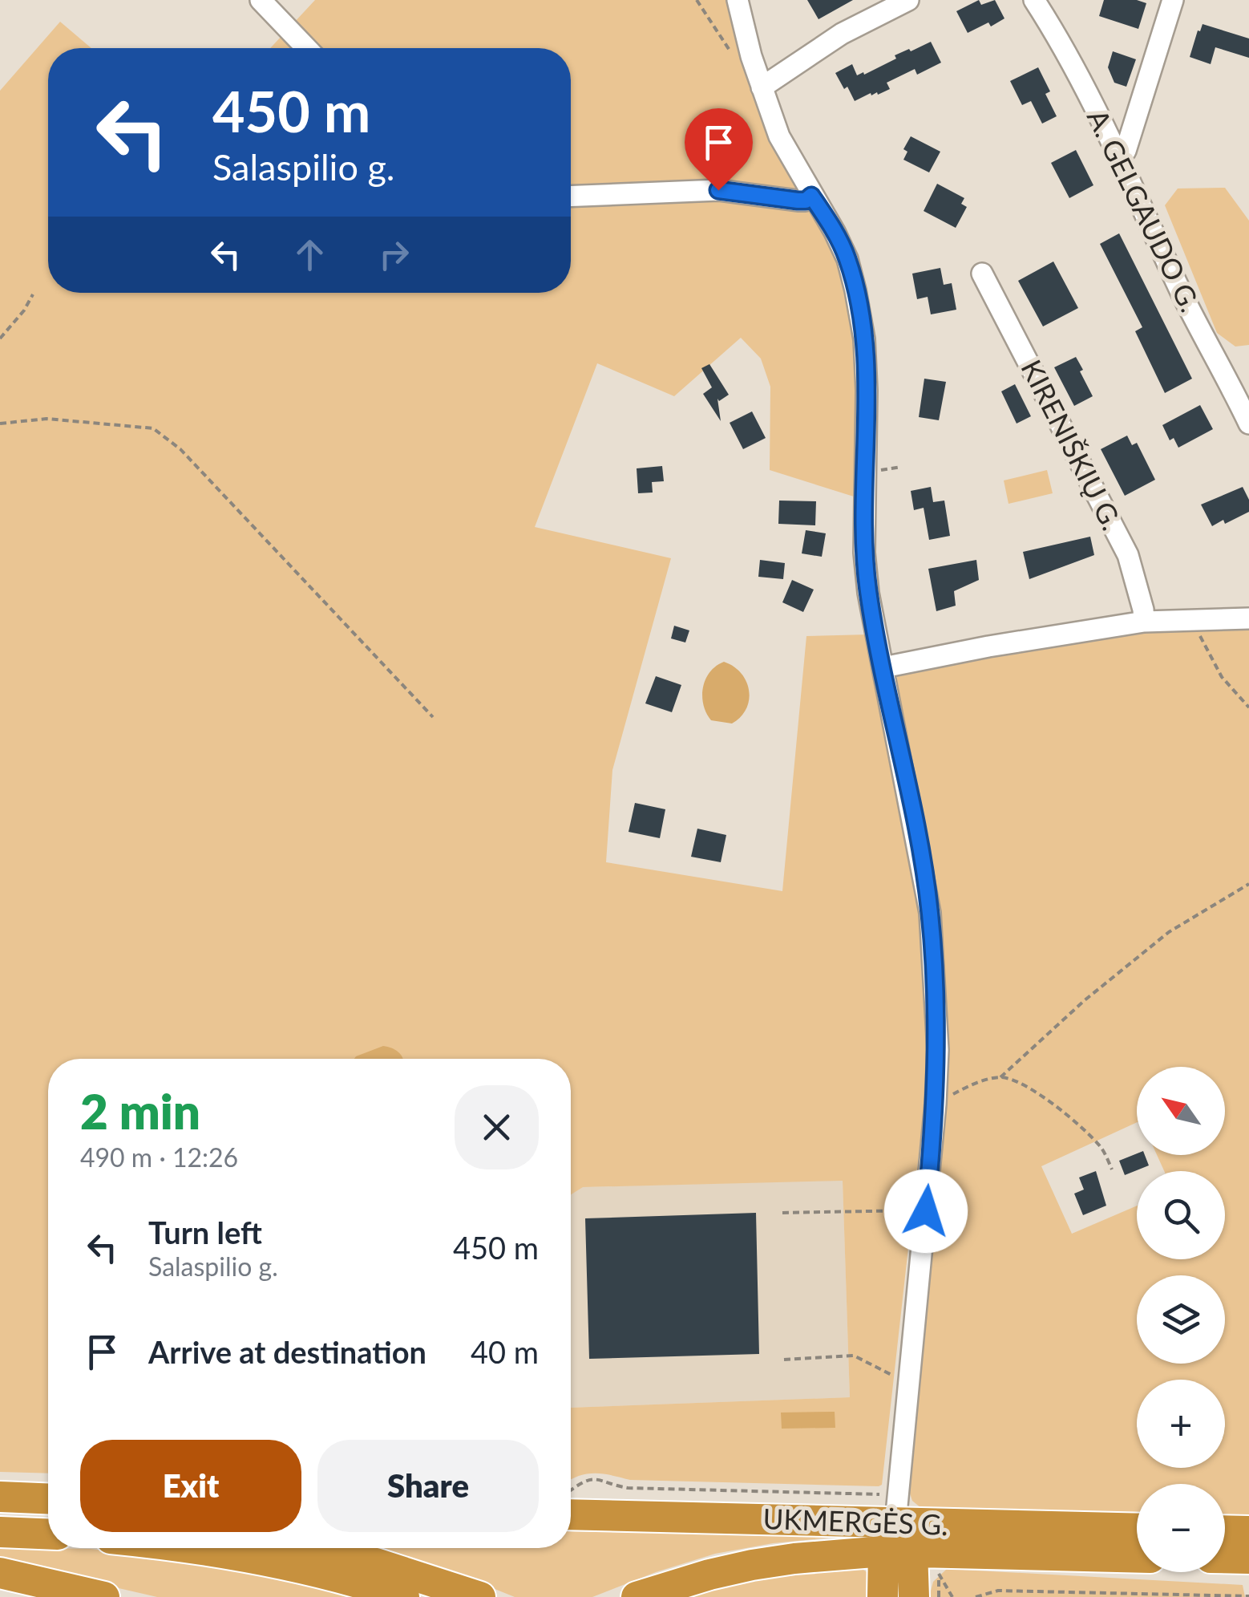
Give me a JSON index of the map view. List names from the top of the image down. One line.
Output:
{"streets":{"highway":["UKMERGĖS G."],"street":["A. GELGAUDO G.","KIRENIŠKIŲ G."]},"north":"top left","page":{"turn":["450 m","Salaspilio g."],"heading":["2 min","490 m · 12:26"],"map_buttons":["+","−"],"list":[{"name":"Turn left","note":"Salaspilio g.","value":"450 m"},{"name":"Arrive at destination","value":"40 m"}],"buttons":["Exit","Share"]}}
